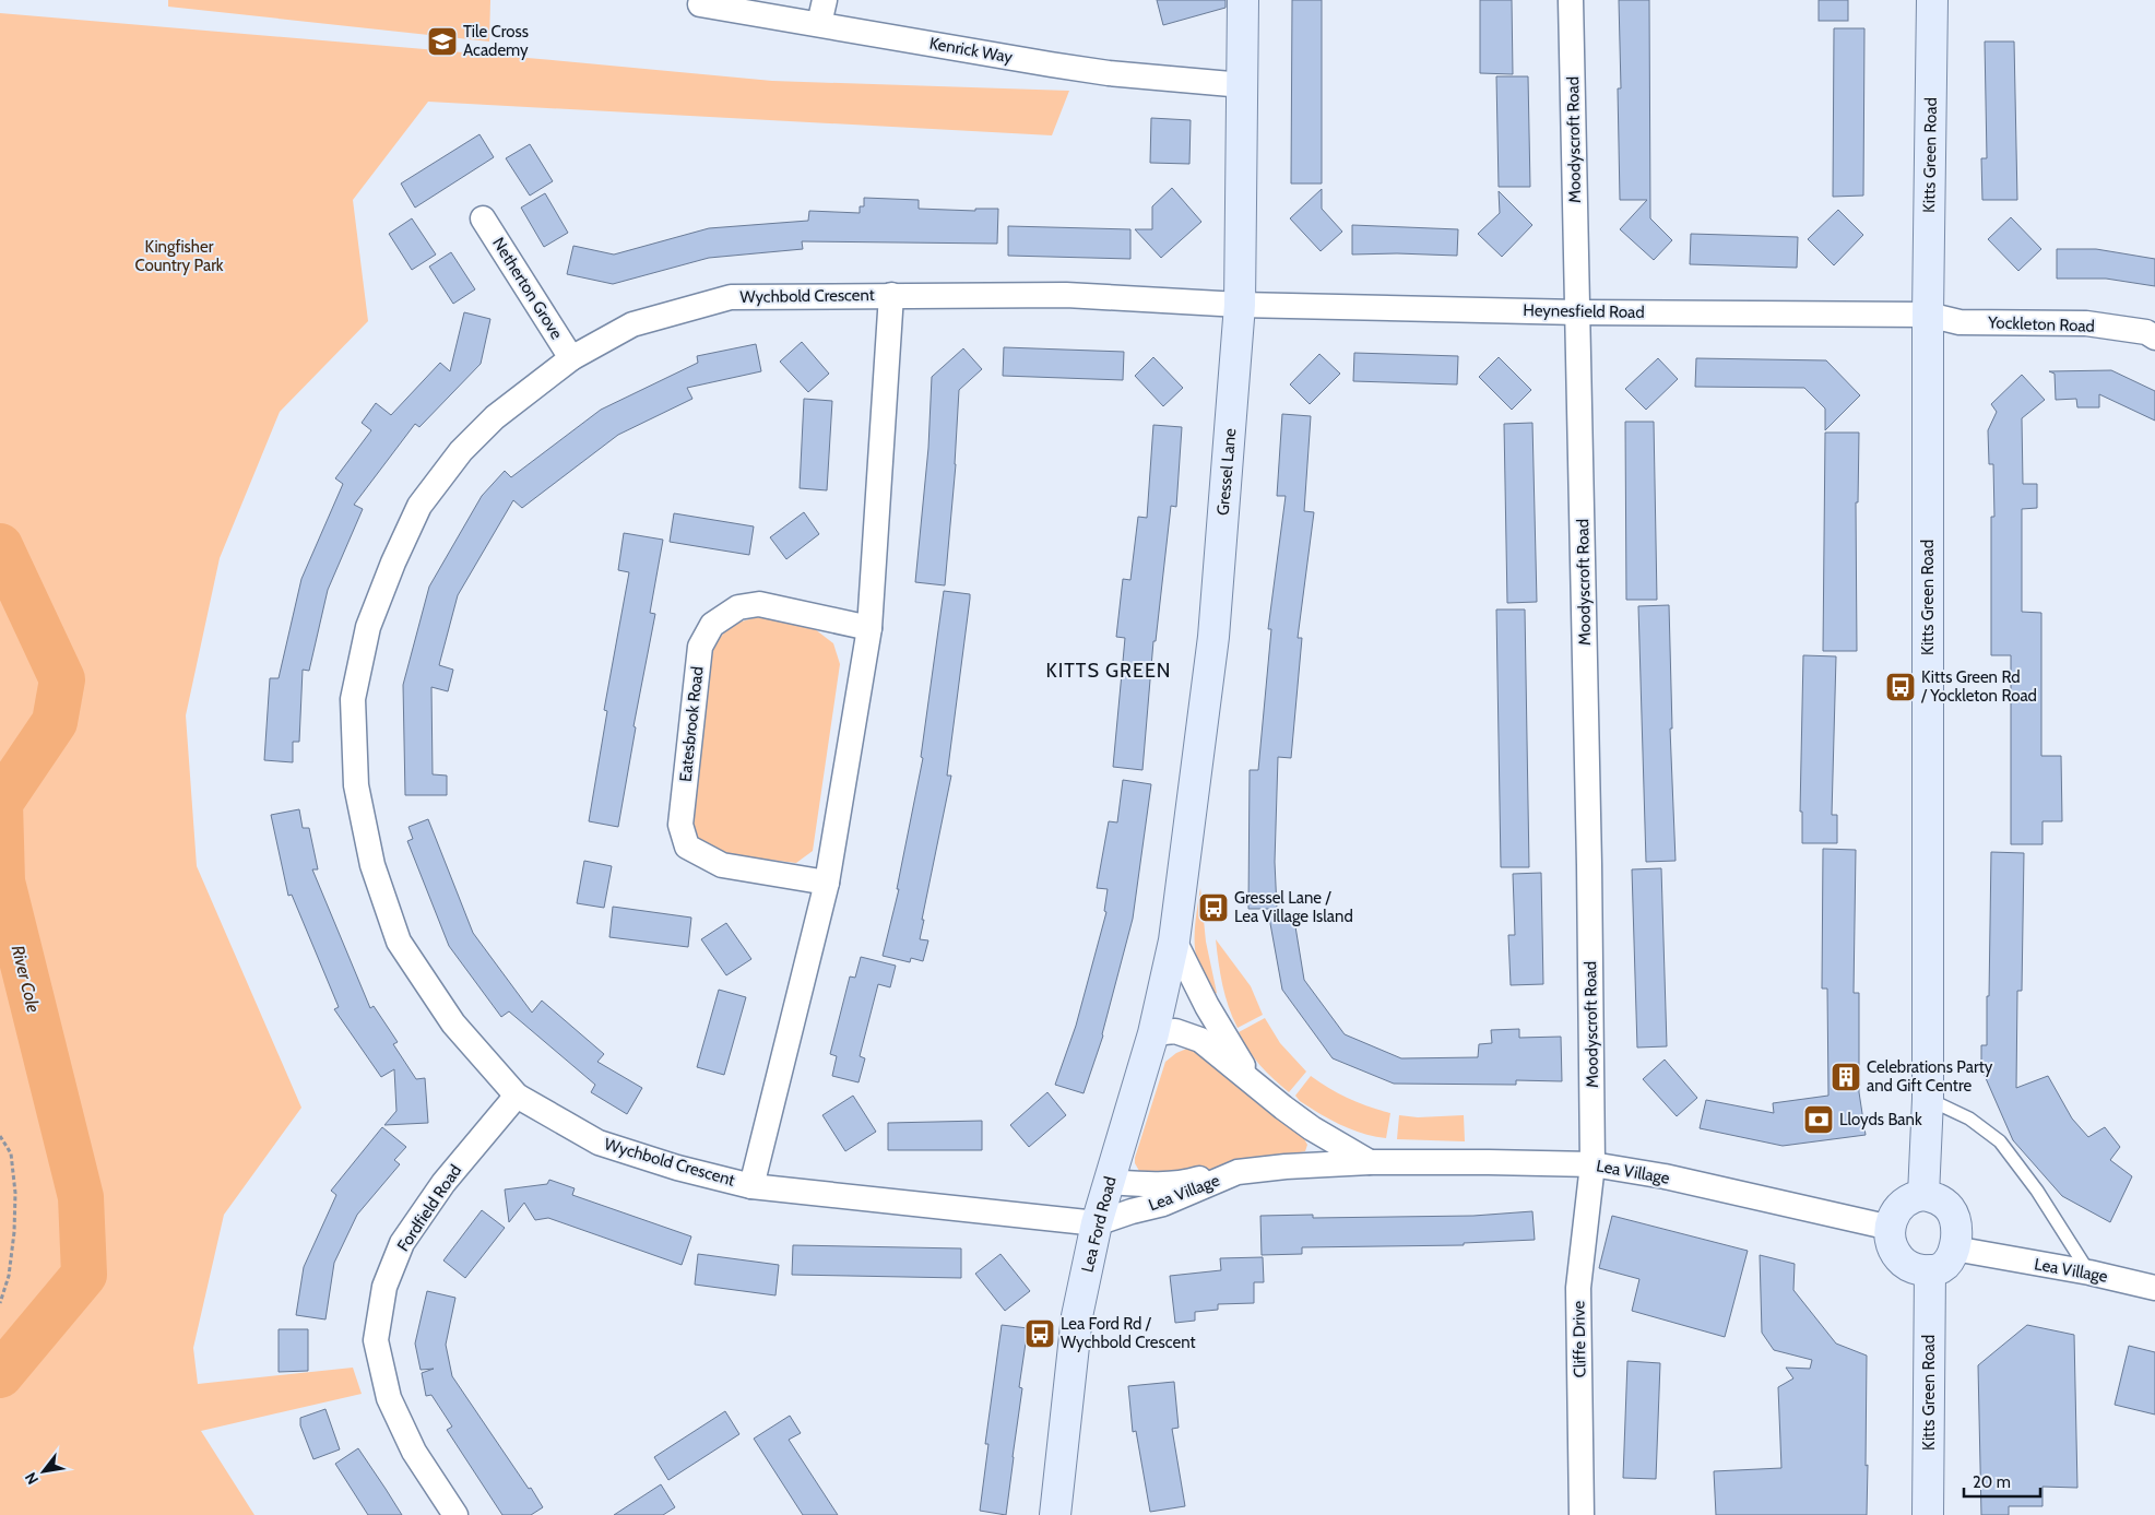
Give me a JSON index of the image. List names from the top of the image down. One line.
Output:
{"streets":{"street":["Kenrick Way","Moodyscroft Road","Kitts Green Road","Netherton Grove","Wychbold Crescent","Heynesfield Road","Yockleton Road","Gressel Lane","Eatesbrook Road","Lea Village","Fordfield Road","Lea Ford Road","Cliffe Drive"]},"crossings":[["Kenrick Way","Gressel Lane"],["Moodyscroft Road","Heynesfield Road"],["Moodyscroft Road","Lea Village"],["Moodyscroft Road","Cliffe Drive"],["Kitts Green Road","Heynesfield Road"],["Kitts Green Road","Yockleton Road"],["Kitts Green Road","Lea Village"],["Netherton Grove","Wychbold Crescent"],["Wychbold Crescent","Heynesfield Road"],["Wychbold Crescent","Gressel Lane"],["Wychbold Crescent","Lea Village"],["Wychbold Crescent","Fordfield Road"],["Wychbold Crescent","Lea Ford Road"],["Heynesfield Road","Yockleton Road"],["Heynesfield Road","Gressel Lane"],["Gressel Lane","Lea Village"],["Gressel Lane","Lea Ford Road"],["Lea Village","Lea Ford Road"],["Lea Village","Cliffe Drive"]],"districts":["KITTS GREEN"],"water":["River Cole"],"parks":["Kingfisher Country Park"],"places":{"school or university":["Tile Cross Academy"],"bus stop":["Kitts Green Rd / Yockleton Road","Gressel Lane / Lea Village Island","Lea Ford Rd / Wychbold Crescent"],"building":["Celebrations Party and Gift Centre"],"bank":["Lloyds Bank"]},"scale_bar":"20 m","north":"bottom left"}
